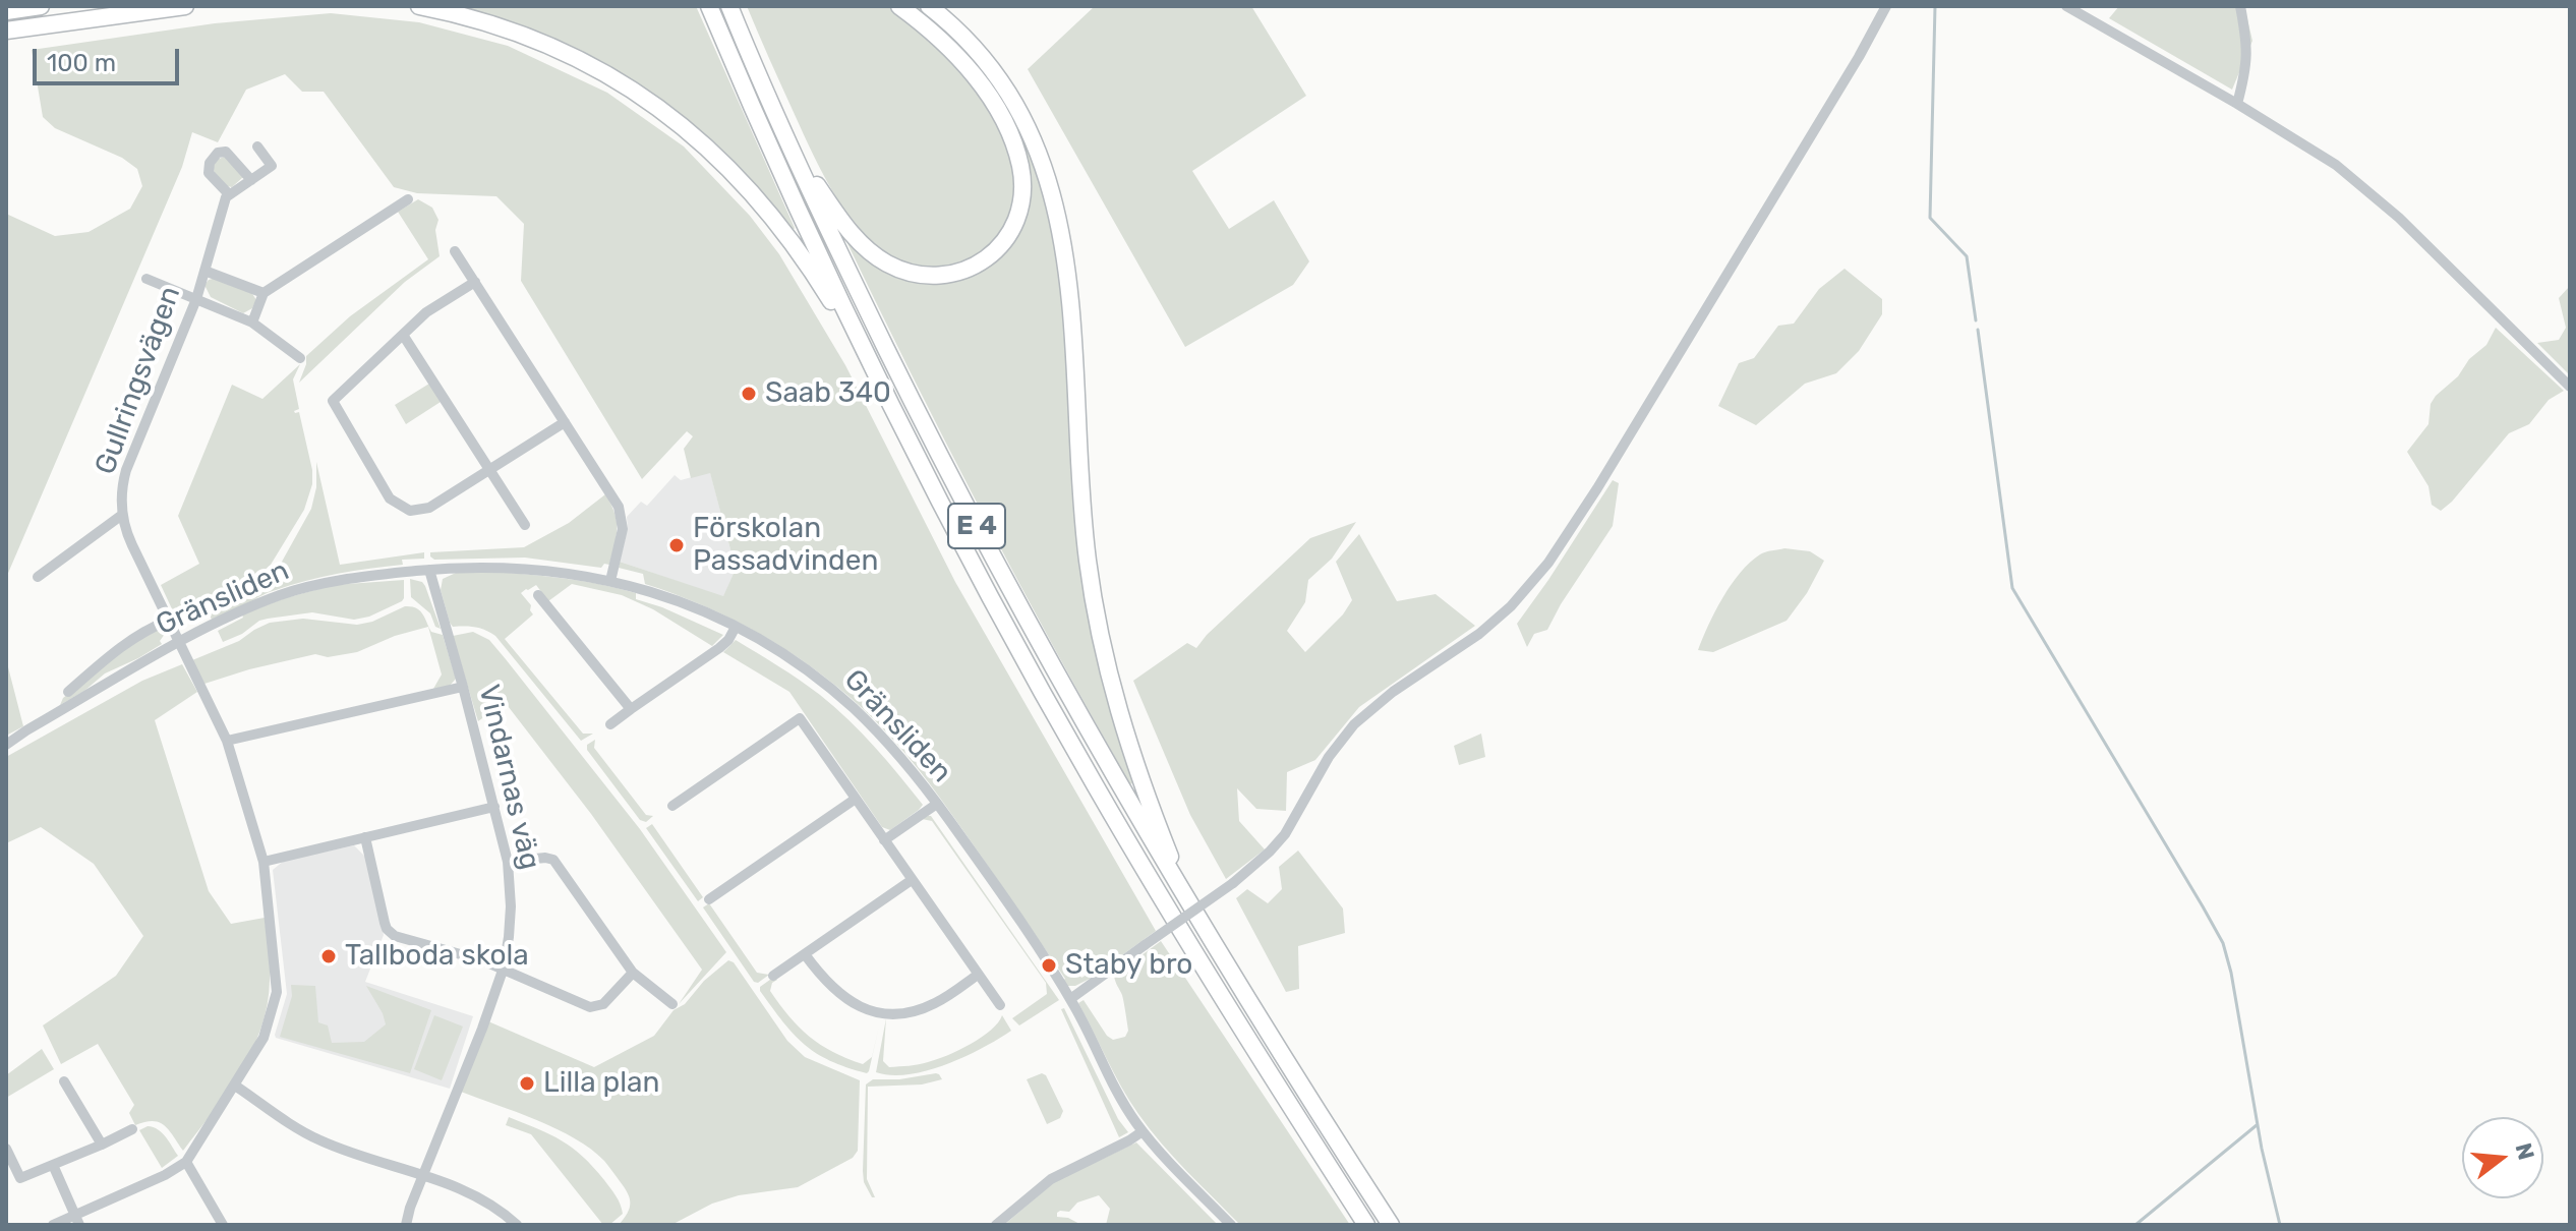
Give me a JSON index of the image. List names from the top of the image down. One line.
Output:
{"streets":{"highway":["E 4"],"street":["Gullringsvägen","Gränsliden","Vindarnas väg"]},"crossings":[["Gullringsvägen","Gränsliden"],["Gränsliden","Vindarnas väg"]],"places":["Saab 340","Förskolan Passadvinden","Tallboda skola","Staby bro","Lilla plan"],"scale_bar":"100 m","north":"right"}
